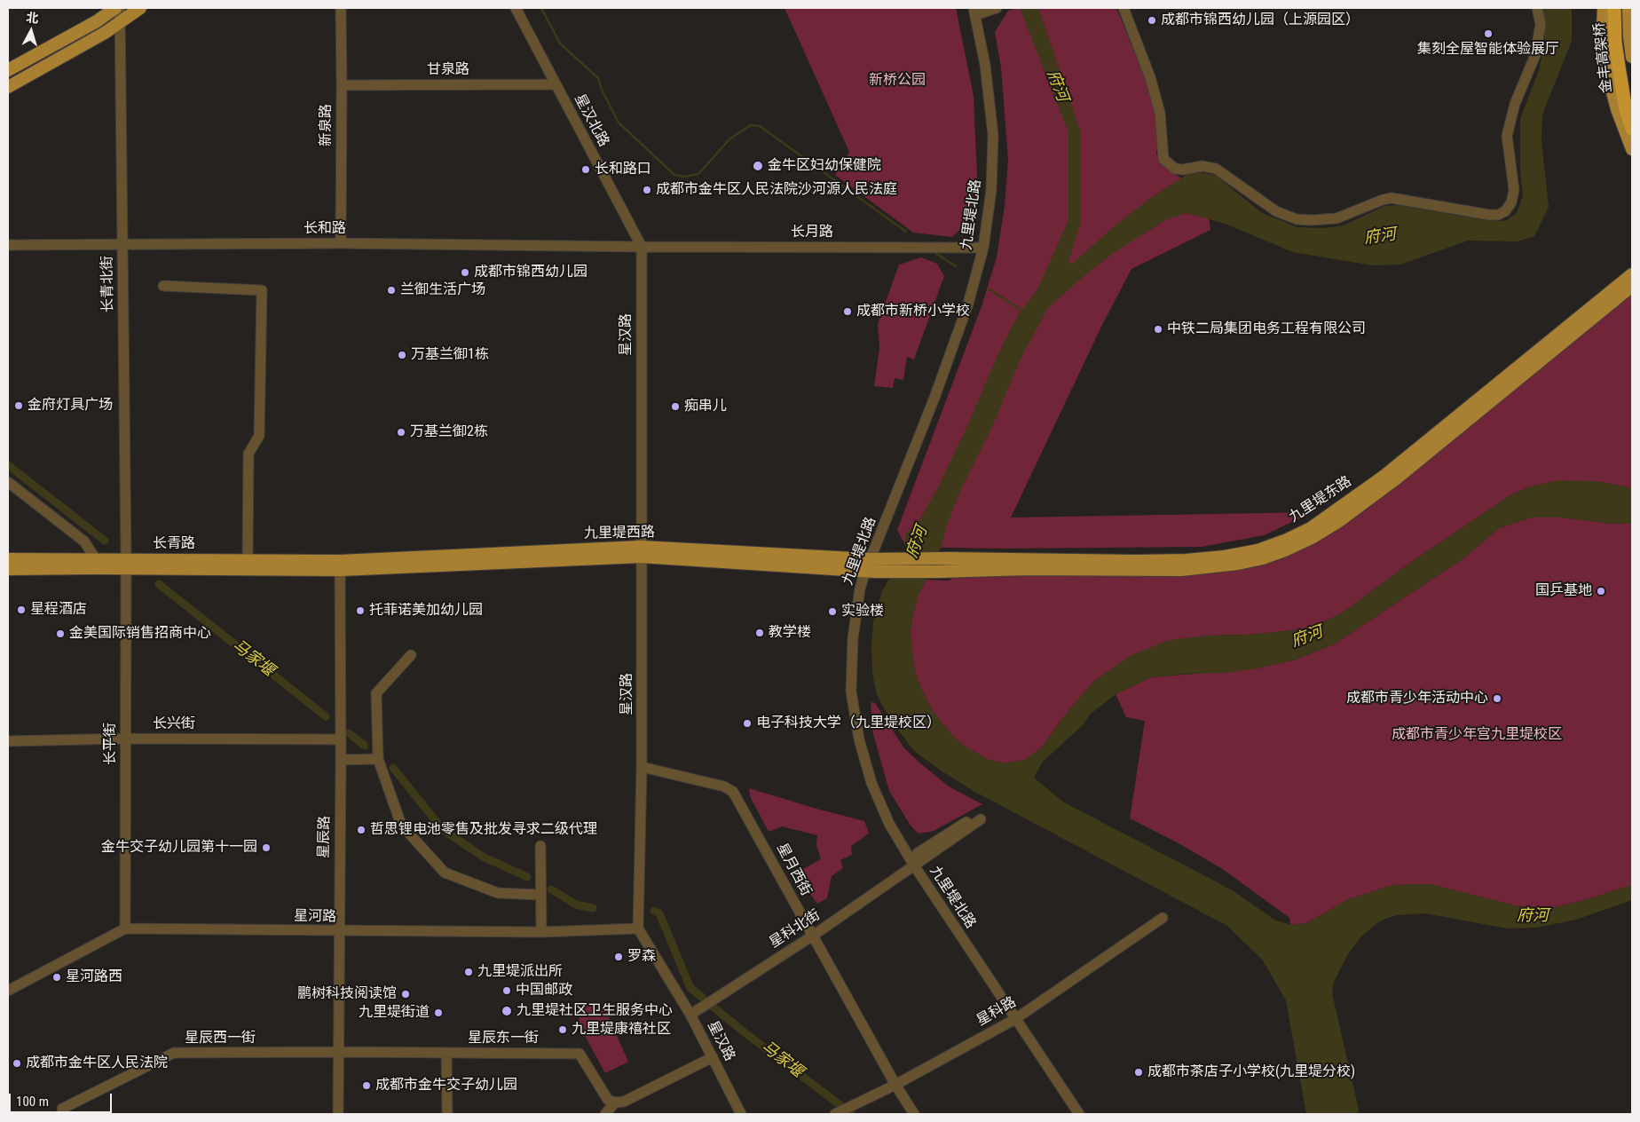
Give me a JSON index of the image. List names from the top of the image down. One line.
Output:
{"streets":{"highway":["金丰高架桥"],"main road":["九里堤东路","九里堤西路","长青路"],"street":["甘泉路","星汉北路","新泉路","九里堤北路","长和路","长月路","长青北街","星汉路","长兴街","长平街","星辰路","星月西街","星河路","星科北街","星科路","星辰西一街","星辰东一街"]},"crossings":[["甘泉路","星汉北路"],["甘泉路","新泉路"],["星汉北路","长和路"],["星汉北路","长月路"],["星汉北路","星汉路"],["新泉路","长和路"],["九里堤北路","长月路"],["九里堤北路","九里堤西路"],["九里堤北路","星科北街"],["九里堤北路","星科路"],["长和路","长月路"],["长和路","长青北街"],["长和路","星汉路"],["长月路","星汉路"],["长青北街","长青路"],["长青北街","长平街"],["星汉路","九里堤西路"],["星汉路","星月西街"],["星汉路","星河路"],["星汉路","星科北街"],["九里堤东路","九里堤西路"],["九里堤西路","长青路"],["九里堤西路","星辰路"],["长青路","长平街"],["长青路","星辰路"],["长兴街","长平街"],["长兴街","星辰路"],["长平街","星河路"],["星辰路","星河路"],["星辰路","星辰西一街"],["星辰路","星辰东一街"],["星月西街","星科北街"],["星月西街","星科路"],["星辰西一街","星辰东一街"]],"water":["府河","马家堰"],"parks":["新桥公园","成都市青少年宫九里堤校区"],"places":["成都市锦西幼儿园（上源园区）","集刻全屋智能体验展厅","金牛区妇幼保健院","长和路口","成都市金牛区人民法院沙河源人民法庭","成都市锦西幼儿园","兰御生活广场","成都市新桥小学校","中铁二局集团电务工程有限公司","万基兰御1栋","金府灯具广场","痴串儿","万基兰御2栋","国乒基地","星程酒店","托菲诺美加幼儿园","实验楼","教学楼","金美国际销售招商中心","成都市青少年活动中心","电子科技大学（九里堤校区）","哲思锂电池零售及批发寻求二级代理","金牛交子幼儿园第十一园","罗森","九里堤派出所","星河路西","中国邮政","鹏树科技阅读馆","九里堤社区卫生服务中心","九里堤街道","九里堤康禧社区","成都市金牛区人民法院","成都市茶店子小学校(九里堤分校)","成都市金牛交子幼儿园"],"scale_bar":"100 m","north":"top"}
